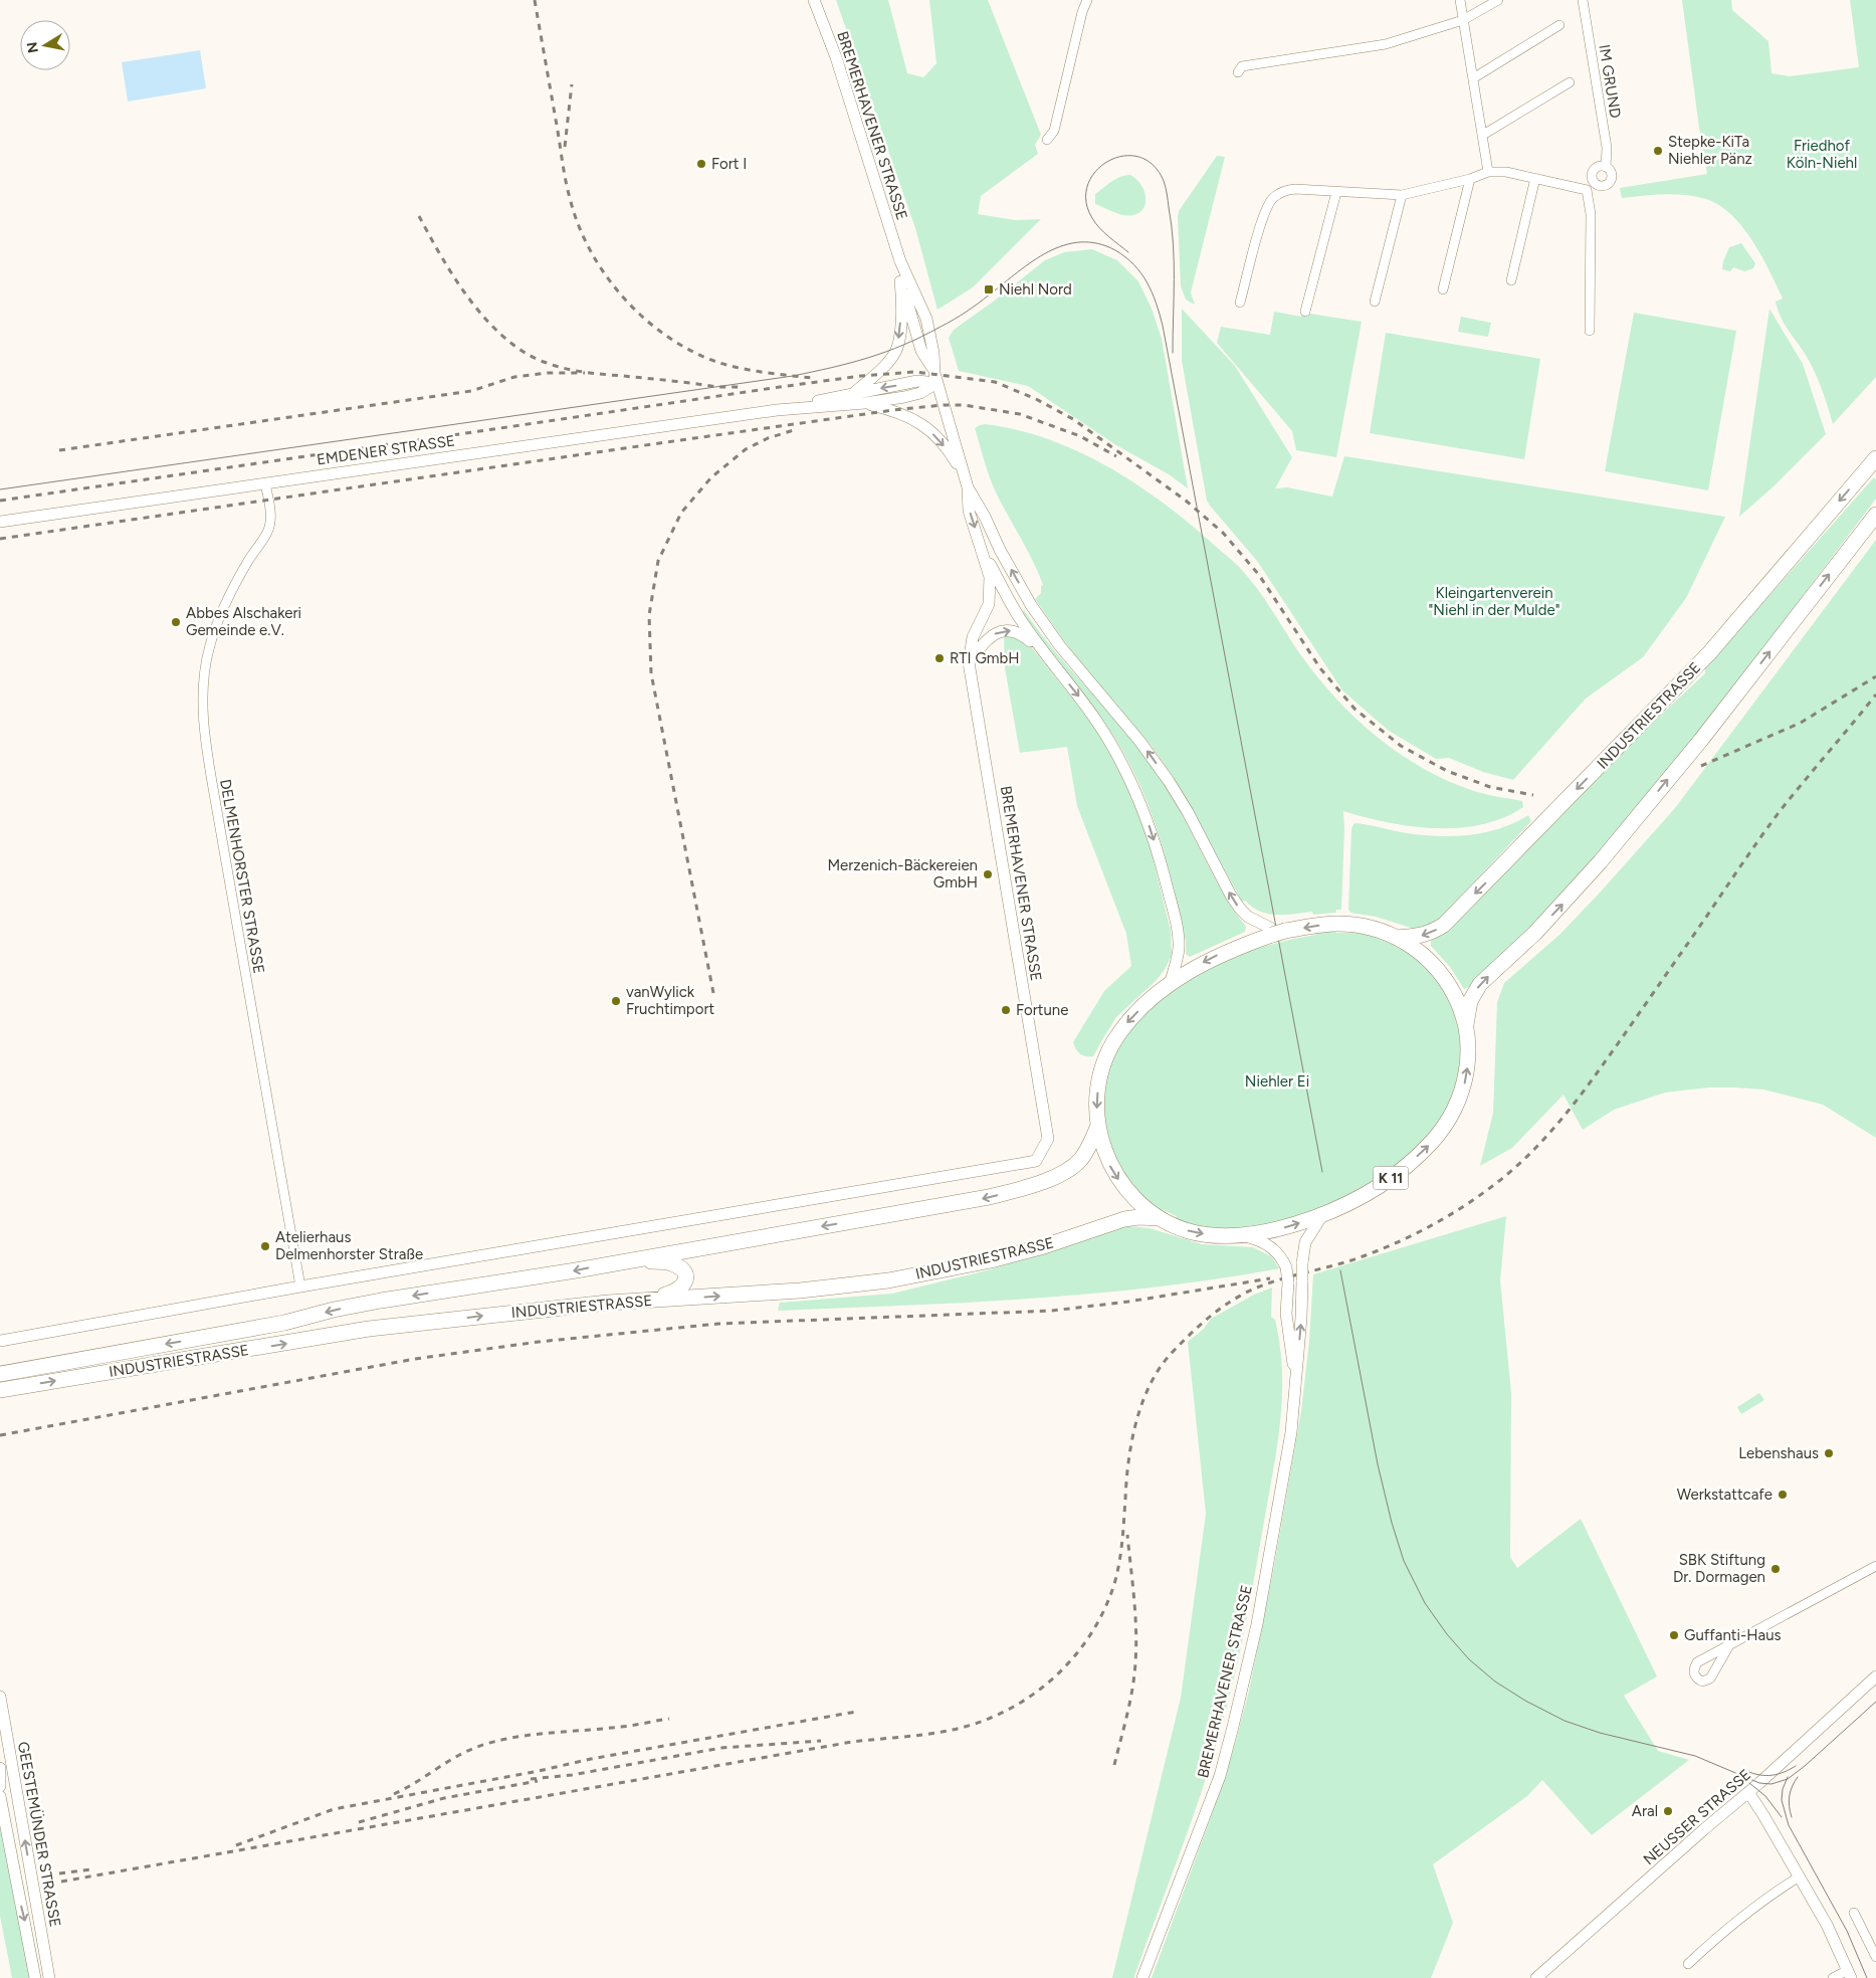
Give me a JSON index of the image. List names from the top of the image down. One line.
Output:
{"streets":{"highway":["INDUSTRIESTRASSE","K 11"],"street":["IM GRUND","BREMERHAVENER STRASSE","EMDENER STRASSE","DELMENHORSTER STRASSE","NEUSSER STRASSE","GEESTEMÜNDER STRASSE"]},"crossings":[["BREMERHAVENER STRASSE","EMDENER STRASSE"],["BREMERHAVENER STRASSE","DELMENHORSTER STRASSE"],["BREMERHAVENER STRASSE","K 11"],["EMDENER STRASSE","DELMENHORSTER STRASSE"],["INDUSTRIESTRASSE","K 11"]],"parks":["Friedhof Köln-Niehl","Kleingartenverein \"Niehl in der Mulde\"","Niehler Ei"],"places":{"other":["Stepke-KiTa Niehler Pänz","Fort I","Abbes Alschakeri Gemeinde e.V.","RTI GmbH","Merzenich-Bäckereien GmbH","vanWylick Fruchtimport","Fortune","Atelierhaus Delmenhorster Straße","Lebenshaus","Werkstattcafe","SBK Stiftung Dr. Dormagen","Guffanti-Haus","Aral"],"transit":["Niehl Nord"]},"north":"left"}
